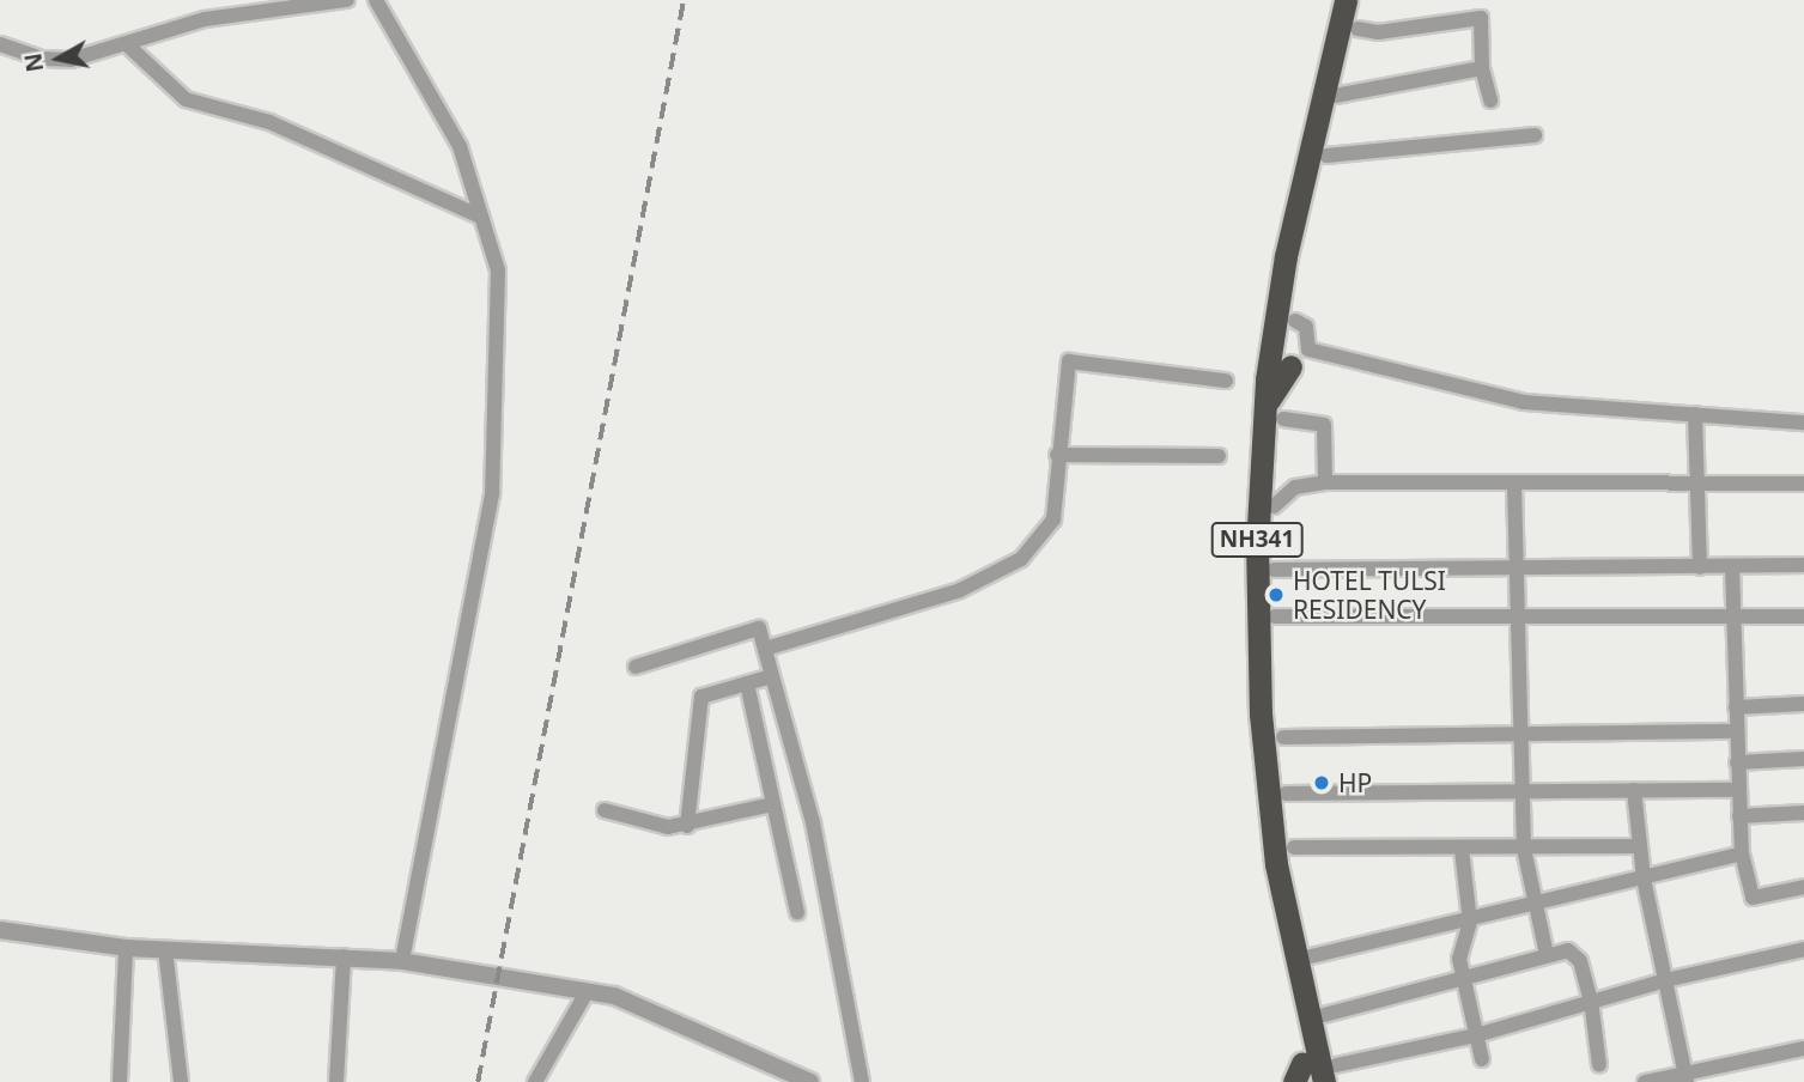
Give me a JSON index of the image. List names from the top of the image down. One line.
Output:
{"streets":{"highway":["NH341"]},"places":["HOTEL TULSI RESIDENCY","HP"],"north":"left"}
